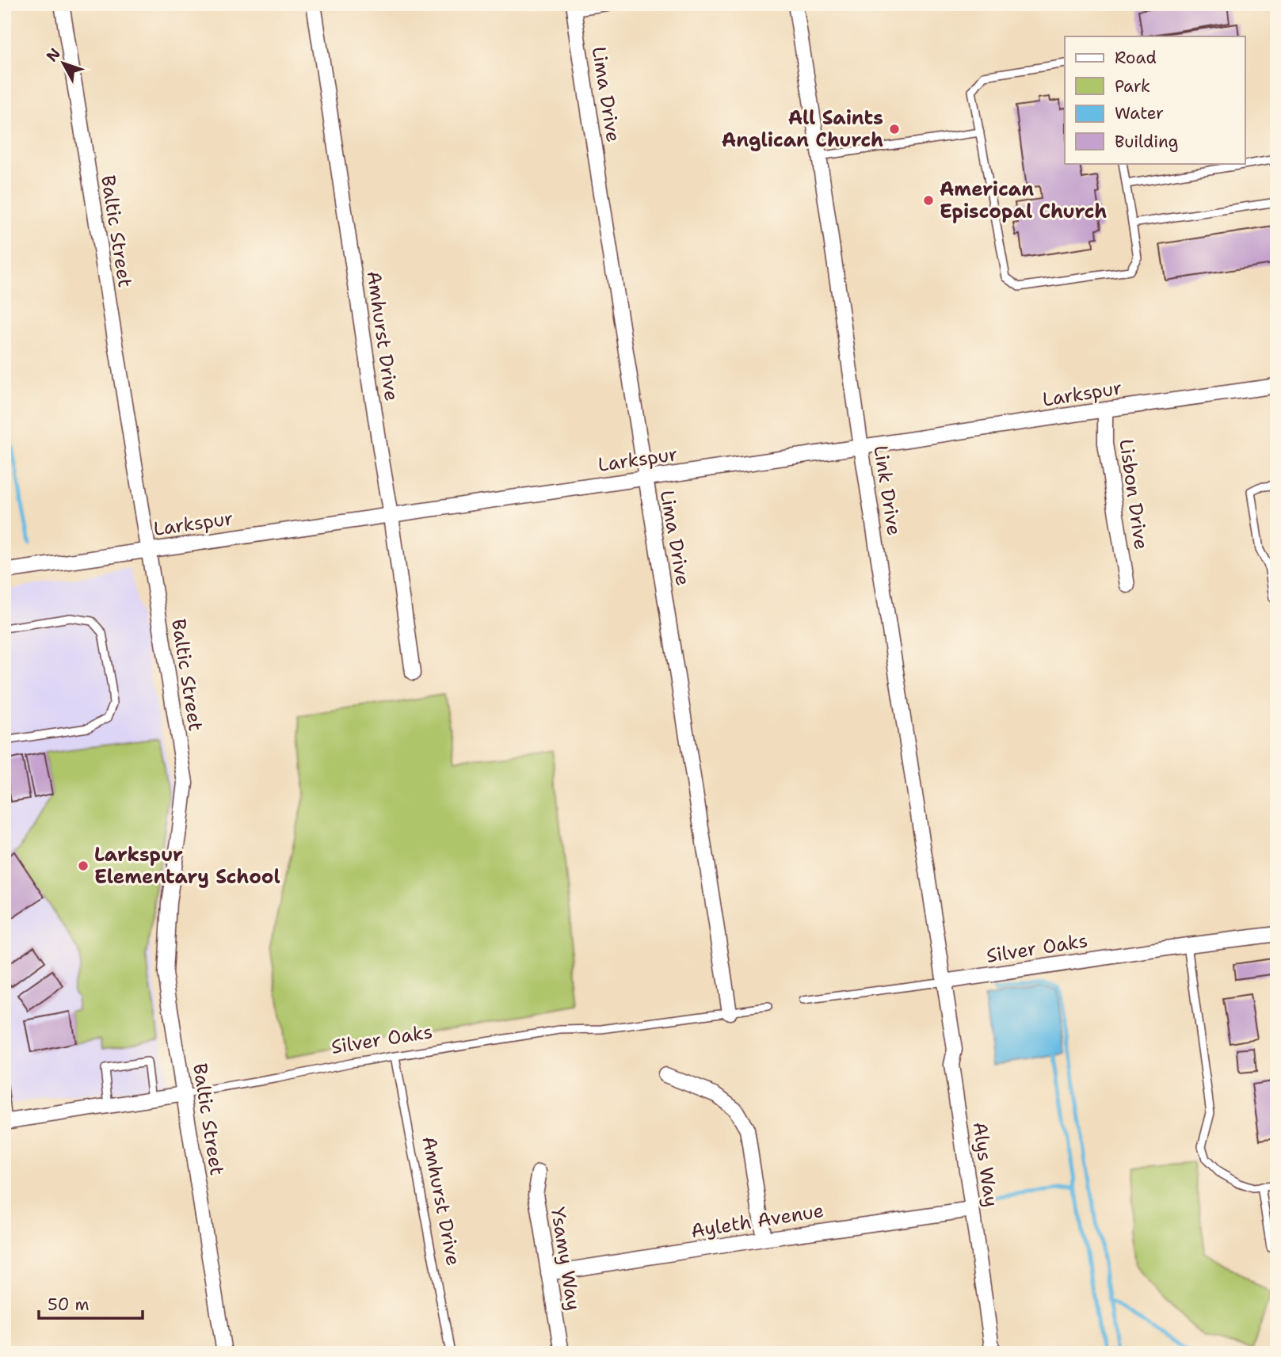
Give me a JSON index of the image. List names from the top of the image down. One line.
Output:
{"streets":{"street":["Lima Drive","Baltic Street","Amhurst Drive","Larkspur","Link Drive","Lisbon Drive","Silver Oaks","Alys Way","Ayleth Avenue","Ysamy Way"]},"crossings":[["Lima Drive","Larkspur"],["Lima Drive","Silver Oaks"],["Baltic Street","Larkspur"],["Baltic Street","Silver Oaks"],["Amhurst Drive","Larkspur"],["Amhurst Drive","Silver Oaks"],["Larkspur","Link Drive"],["Larkspur","Lisbon Drive"],["Link Drive","Silver Oaks"],["Link Drive","Alys Way"],["Silver Oaks","Alys Way"],["Alys Way","Ayleth Avenue"],["Ayleth Avenue","Ysamy Way"]],"places":["All Saints Anglican Church","American Episcopal Church","Larkspur Elementary School"],"legend":["Road","Park","Water","Building"],"scale_bar":"50 m","north":"top left"}
